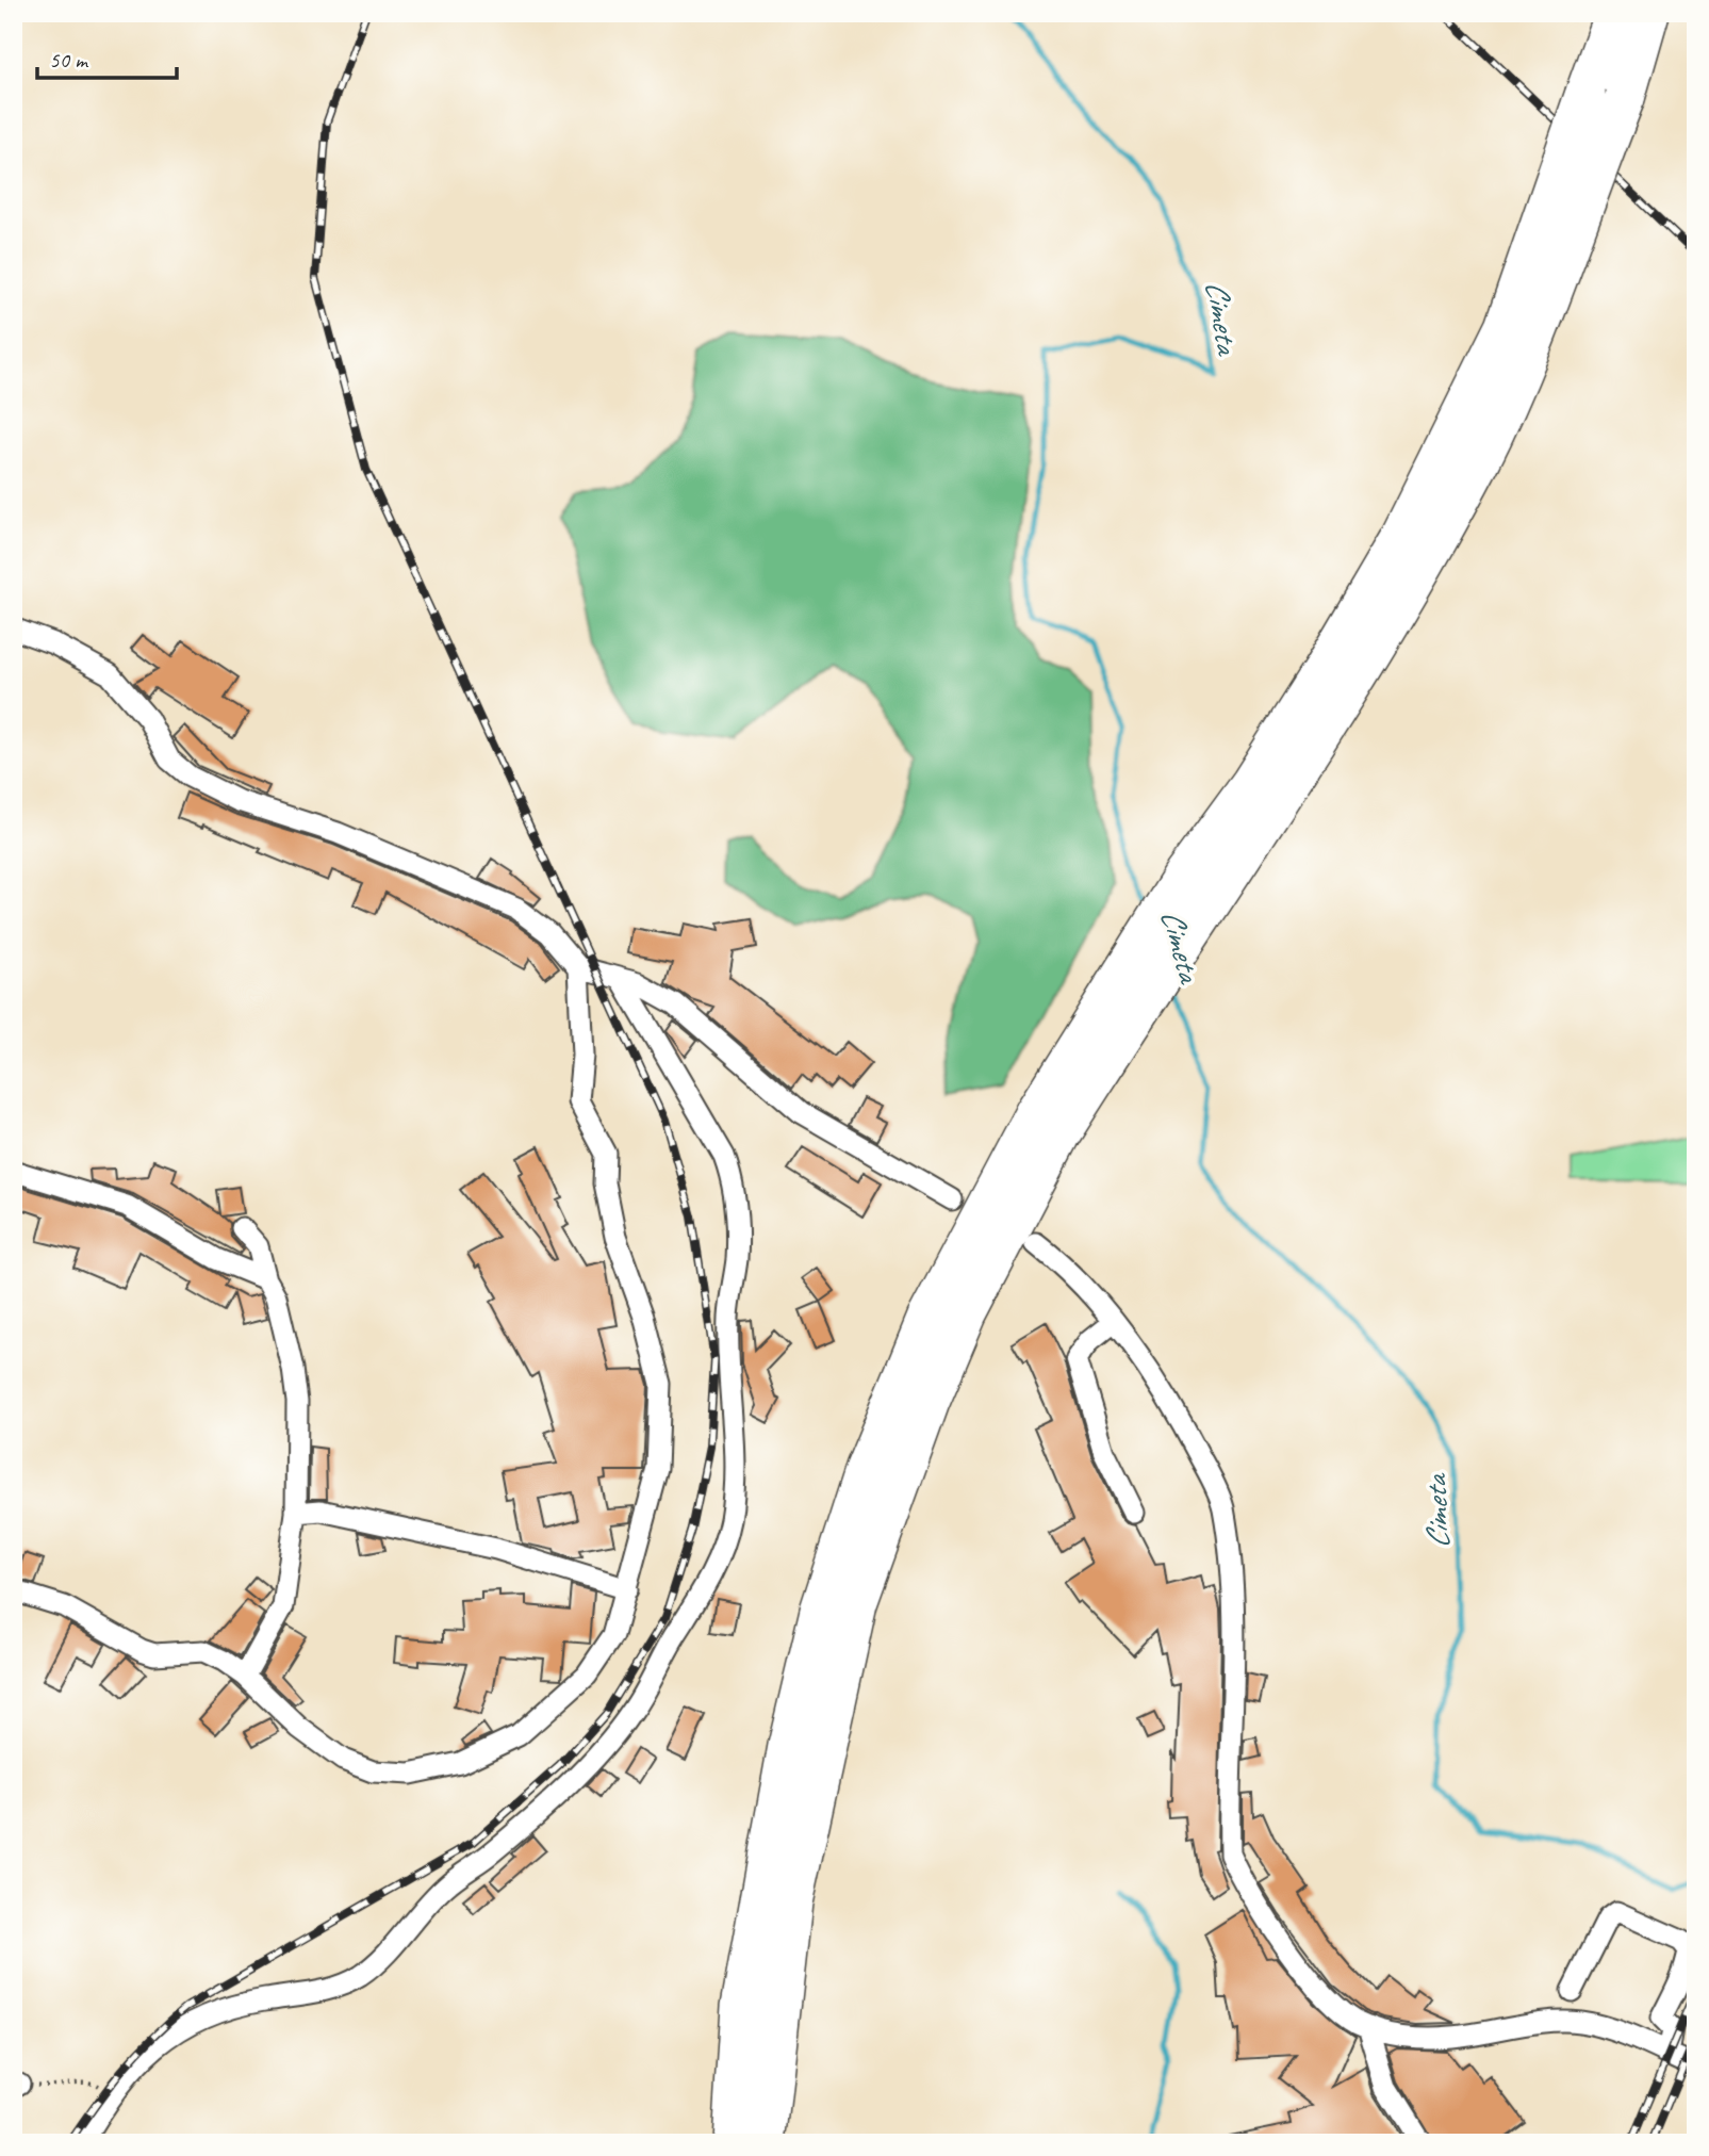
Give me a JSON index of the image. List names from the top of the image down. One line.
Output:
{"water":["Cimeta"],"scale_bar":"50 m"}
